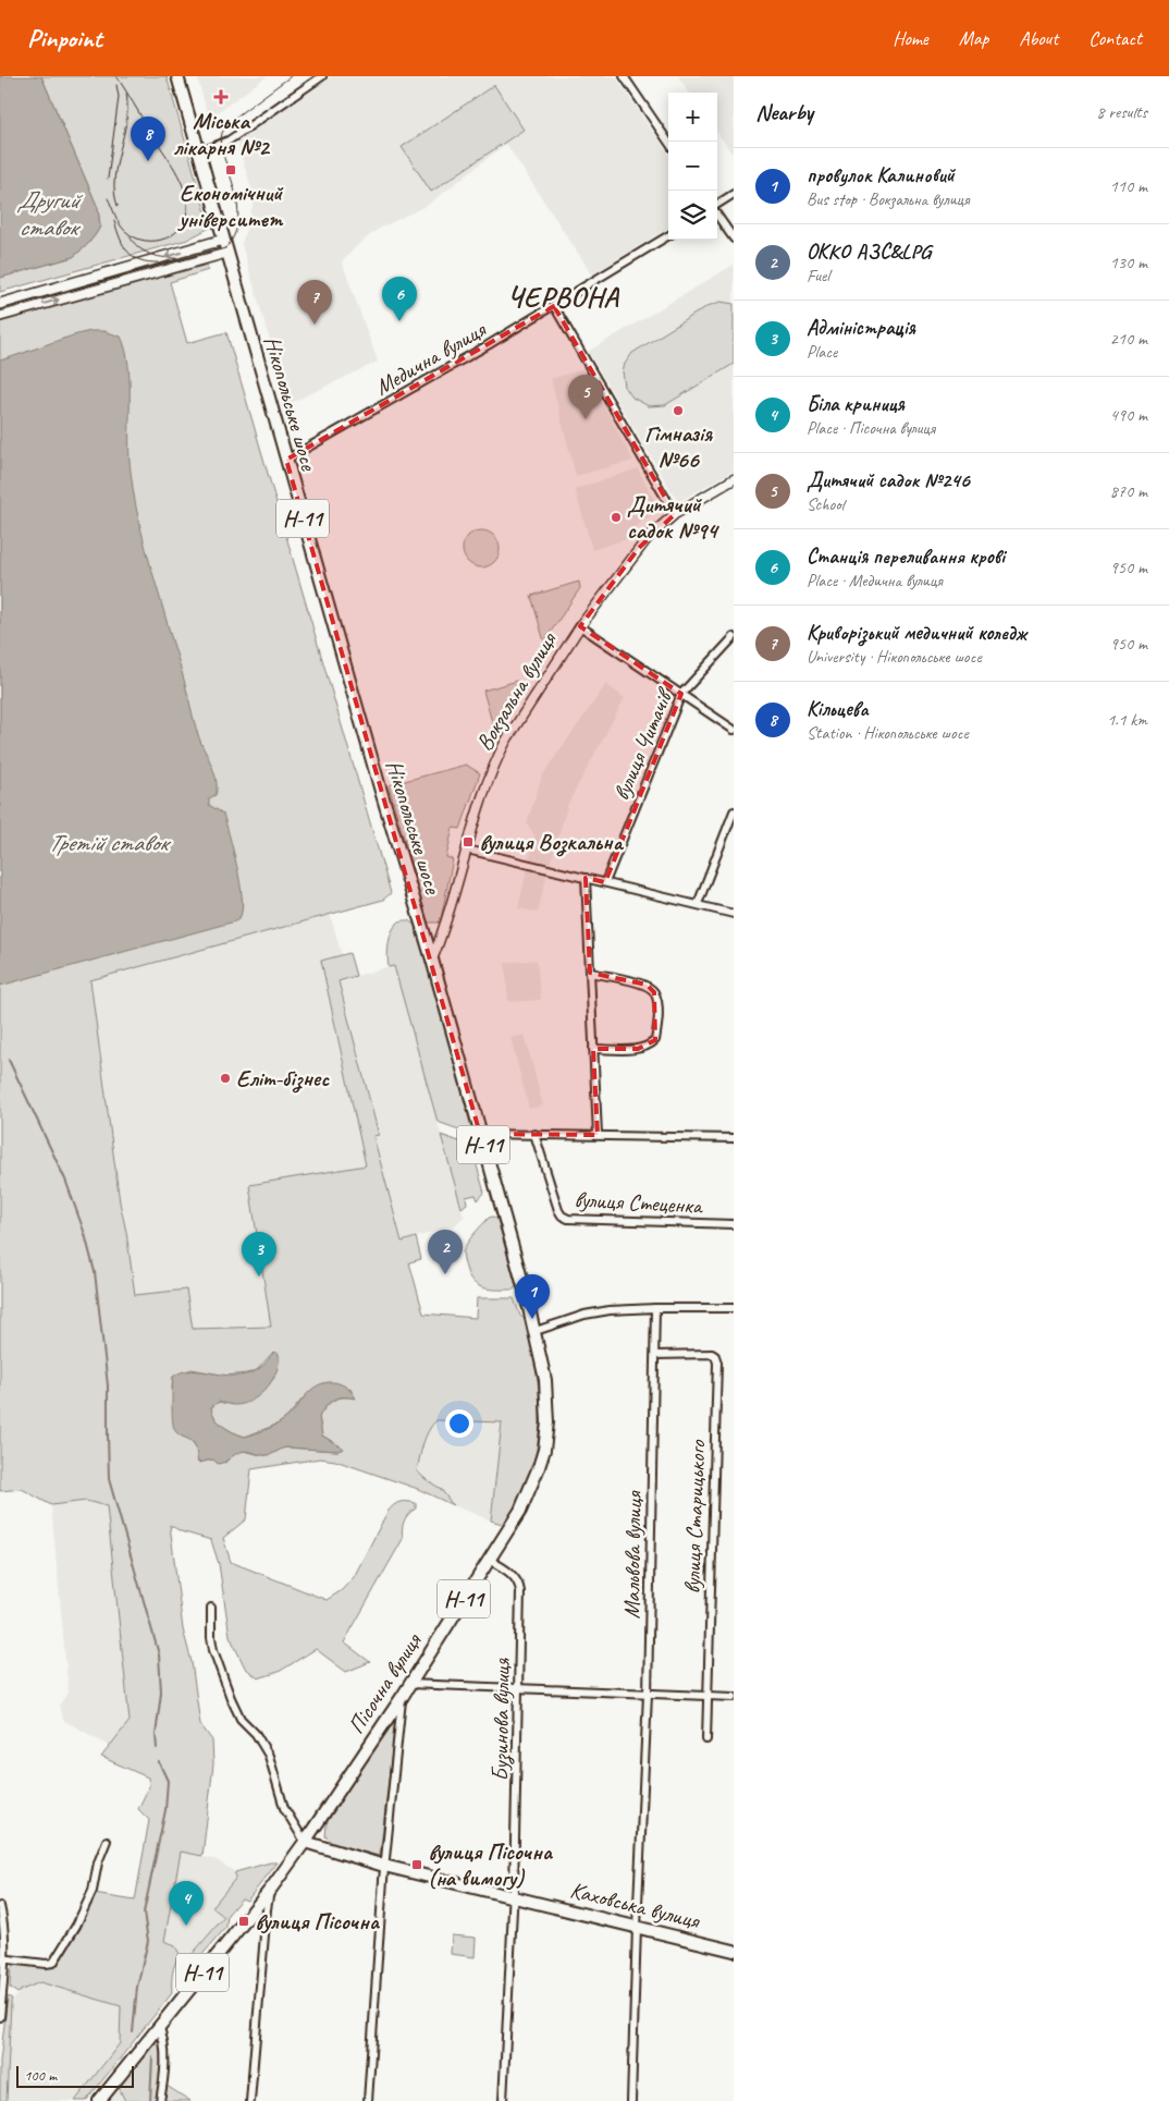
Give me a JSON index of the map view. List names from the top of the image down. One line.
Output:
{"streets":{"main road":["Нікопольське шосе","Н-11","Пісочна вулиця","Каховська вулиця"],"street":["Медична вулиця","Вокзальна вулиця","вулиця Читачів","вулиця Стеценка","вулиця Старицького","Мальвова вулиця","Бузинова вулиця"]},"crossings":[["Медична вулиця","Нікопольське шосе"],["Нікопольське шосе","Н-11"],["Нікопольське шосе","Вокзальна вулиця"],["Н-11","Вокзальна вулиця"],["Н-11","Пісочна вулиця"],["вулиця Старицького","Мальвова вулиця"],["Мальвова вулиця","Каховська вулиця"],["Пісочна вулиця","Бузинова вулиця"],["Пісочна вулиця","Каховська вулиця"],["Бузинова вулиця","Каховська вулиця"]],"districts":["ЧЕРВОНА"],"water":["Другий ставок","Третій ставок"],"places":{"health":["Міська лікарня №2"],"transit":["Економічний університет","вулиця Возкальна","вулиця Пісочна (на вимогу)","вулиця Пісочна"],"other":["Гімназія №66","Дитячий садок №94","Еліт-бізнес"]},"scale_bar":"100 m","page":{"header":"Pinpoint","nav":["Home","Map","About","Contact"],"heading":["Nearby","8 results"],"map_buttons":["+","−"],"pins":["8","6","7","5","2","3","1","4"],"list":[{"mark":"1","name":"провулок Калиновий","note":"Bus stop · Вокзальна вулиця","value":"110 m"},{"mark":"2","name":"ОККО АЗС&LPG","note":"Fuel","value":"130 m"},{"mark":"3","name":"Адміністрація","note":"Place","value":"210 m"},{"mark":"4","name":"Біла криниця","note":"Place · Пісочна вулиця","value":"490 m"},{"mark":"5","name":"Дитячий садок №246","note":"School","value":"870 m"},{"mark":"6","name":"Станція переливання крові","note":"Place · Медична вулиця","value":"950 m"},{"mark":"7","name":"Криворізький медичний коледж","note":"University · Нікопольське шосе","value":"950 m"},{"mark":"8","name":"Кільцева","note":"Station · Нікопольське шосе","value":"1.1 km"}],"scale":"100 m"}}
